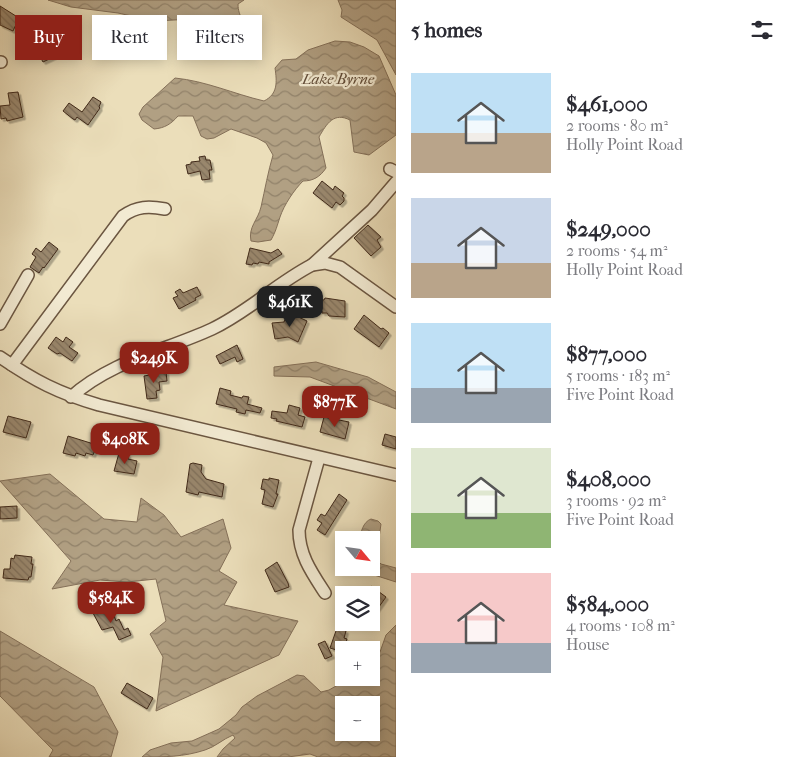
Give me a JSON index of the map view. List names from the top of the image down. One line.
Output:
{"water":["Lake Byrne"],"north":"bottom right","page":{"heading":"5 homes","chip":["Buy","Rent","Filters"],"list":[{"name":"$461,000","note":"2 rooms · 80 m² · Holly Point Road"},{"name":"$249,000","note":"2 rooms · 54 m² · Holly Point Road"},{"name":"$877,000","note":"5 rooms · 183 m² · Five Point Road"},{"name":"$408,000","note":"3 rooms · 92 m² · Five Point Road"},{"name":"$584,000","note":"4 rooms · 108 m² · House"}],"price":["$461K","$249K","$877K","$408K","$584K"],"map_buttons":["+","−"]}}
